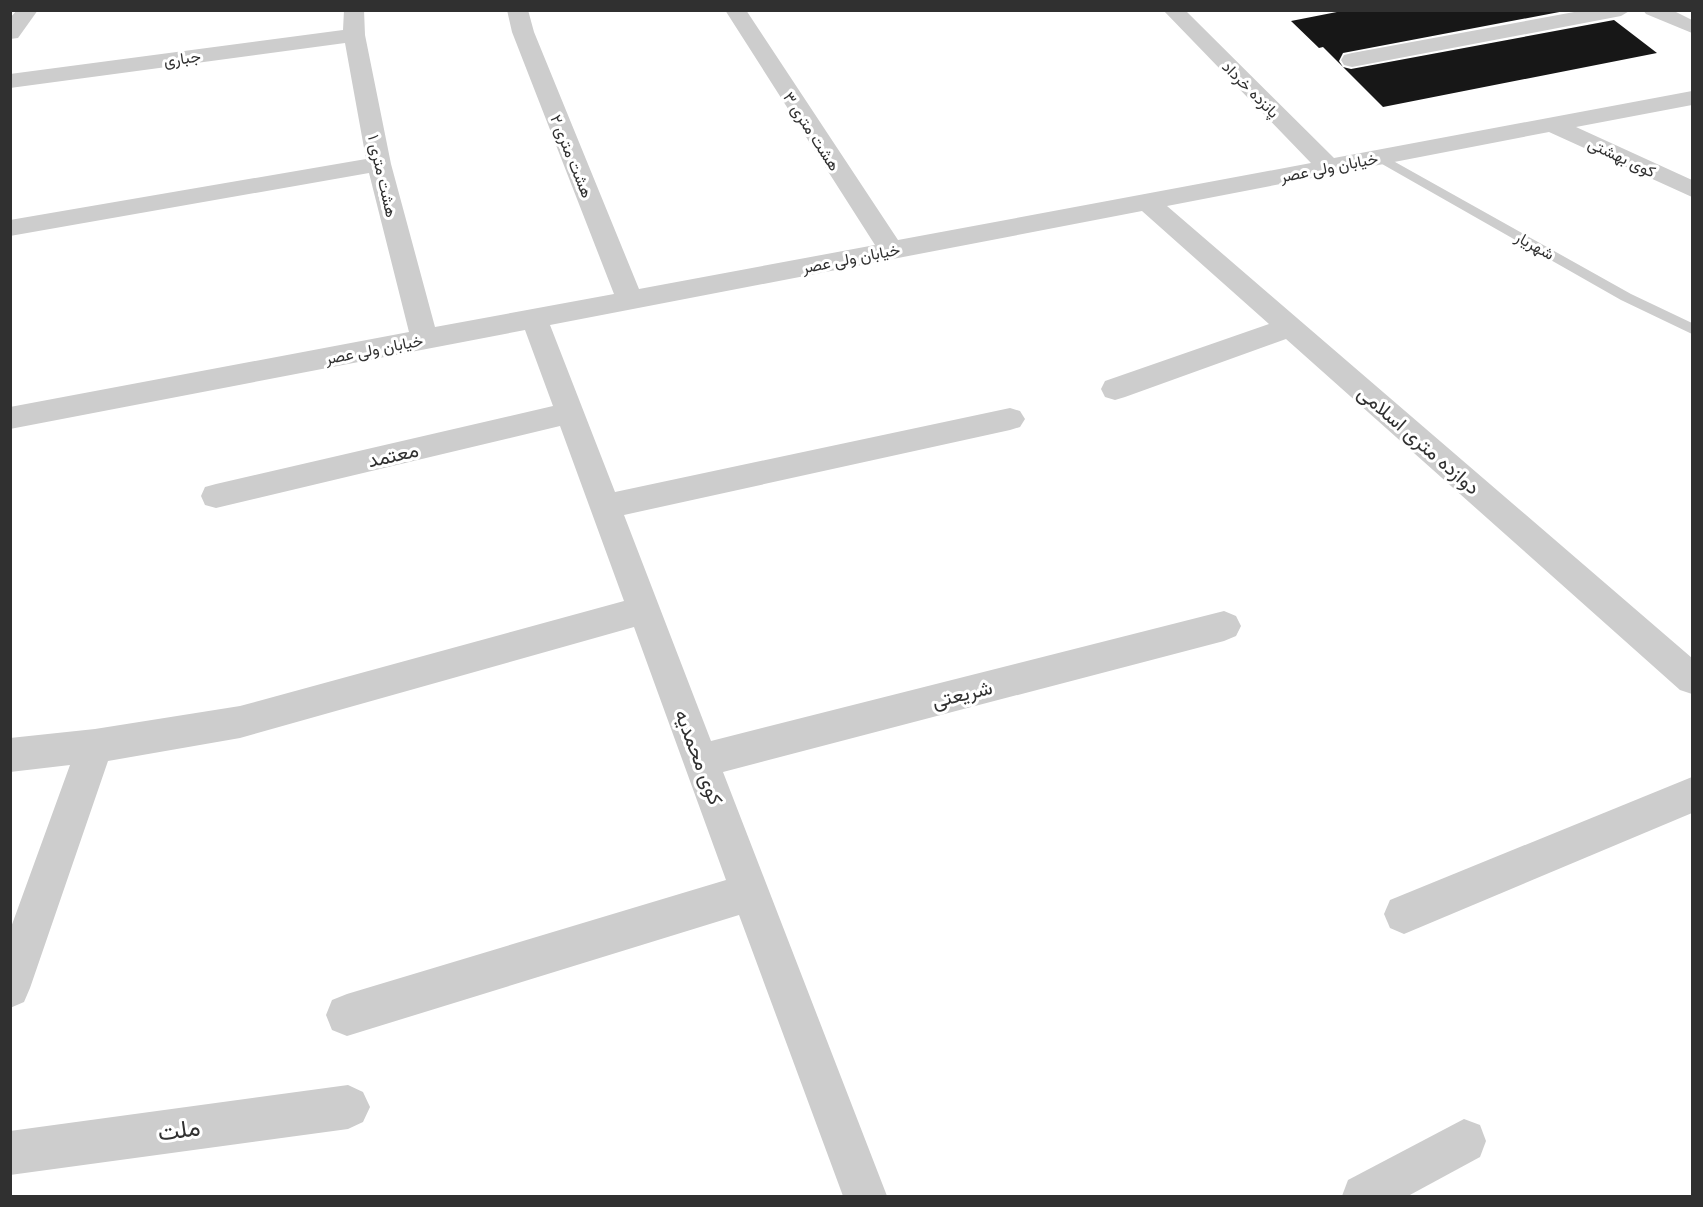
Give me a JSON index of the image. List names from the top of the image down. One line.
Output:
{"streets":{"street":["جباری","پانزده خرداد","هشت متری ۳","هشت متری ۲","کوی بهشتی","خیابان ولی عصر","هشت متری ۱","دوازده متری اسلامی","معتمد","شریعتی","کوی محمدیه","ملت"],"lane":["شهریار"]},"crossings":[["جباری","هشت متری ۱"],["پانزده خرداد","خیابان ولی عصر"],["هشت متری ۳","خیابان ولی عصر"],["هشت متری ۲","خیابان ولی عصر"],["کوی بهشتی","خیابان ولی عصر"],["خیابان ولی عصر","هشت متری ۱"],["خیابان ولی عصر","شهریار"],["خیابان ولی عصر","دوازده متری اسلامی"],["خیابان ولی عصر","کوی محمدیه"],["معتمد","کوی محمدیه"],["شریعتی","کوی محمدیه"]]}
